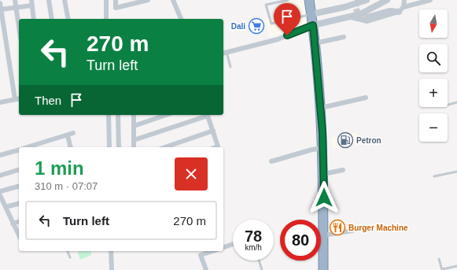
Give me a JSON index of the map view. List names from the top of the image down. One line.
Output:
{"places":{"supermarket":["Dali"],"fuel station":["Petron"],"restaurant":["Burger Machine"]},"north":"bottom","page":{"map_buttons":["+","−"],"turn":["270 m","Turn left"],"then":"Then","heading":["1 min","310 m · 07:07"],"list":[{"name":"Turn left","value":"270 m"}],"speed":"78 km/h","limit":"80"}}
